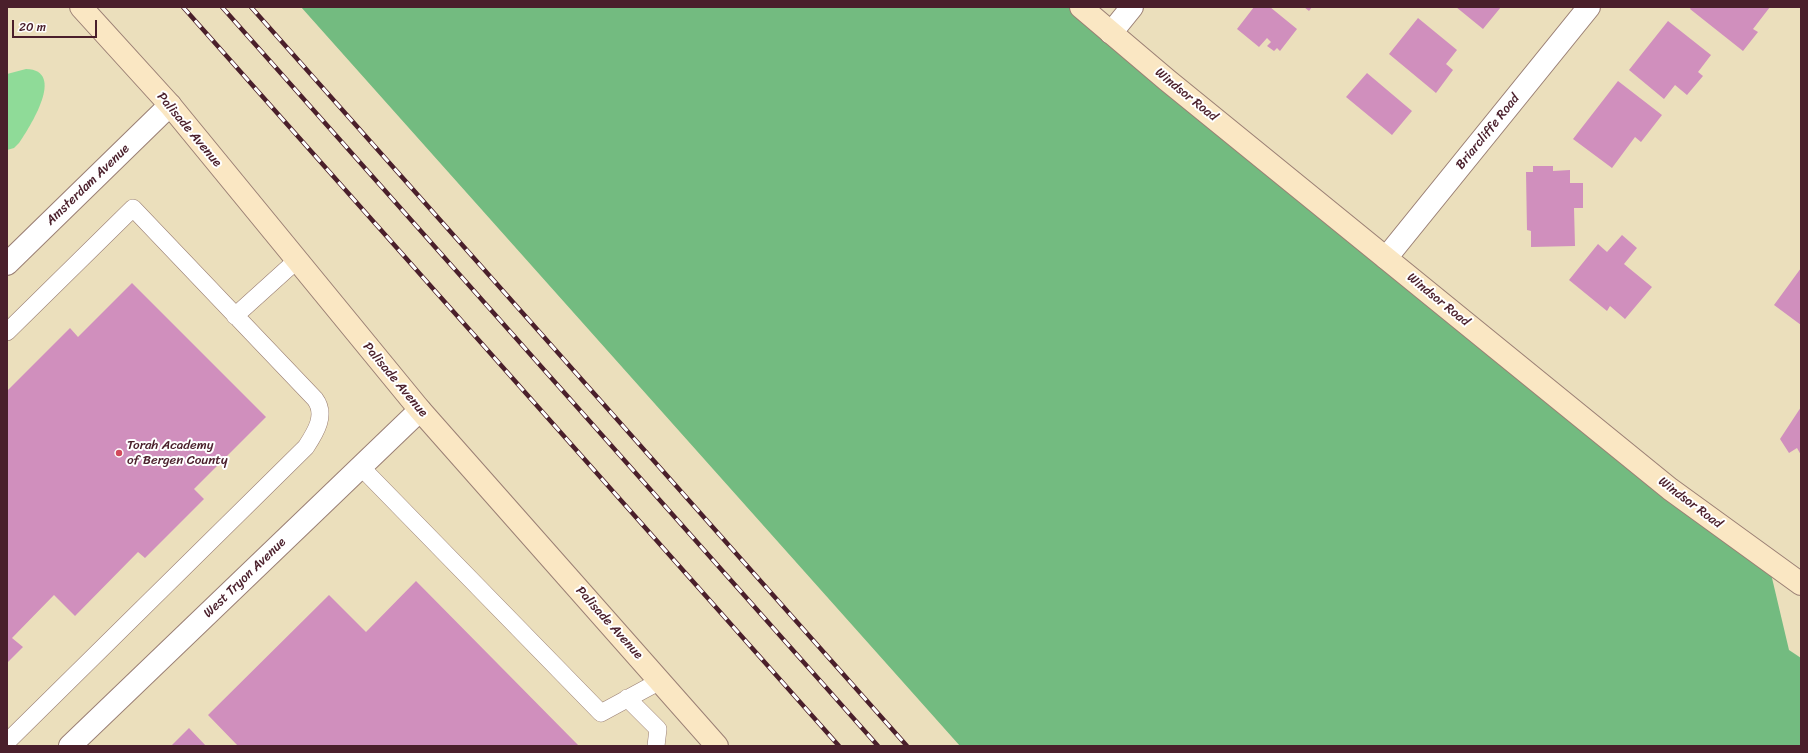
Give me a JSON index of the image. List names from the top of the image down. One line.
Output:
{"streets":{"street":["Windsor Road","Palisade Avenue","Briarcliffe Road","Amsterdam Avenue","West Tryon Avenue"]},"crossings":[["Windsor Road","Briarcliffe Road"],["Palisade Avenue","Amsterdam Avenue"],["Palisade Avenue","West Tryon Avenue"]],"places":["Torah Academy of Bergen County"],"scale_bar":"20 m"}
